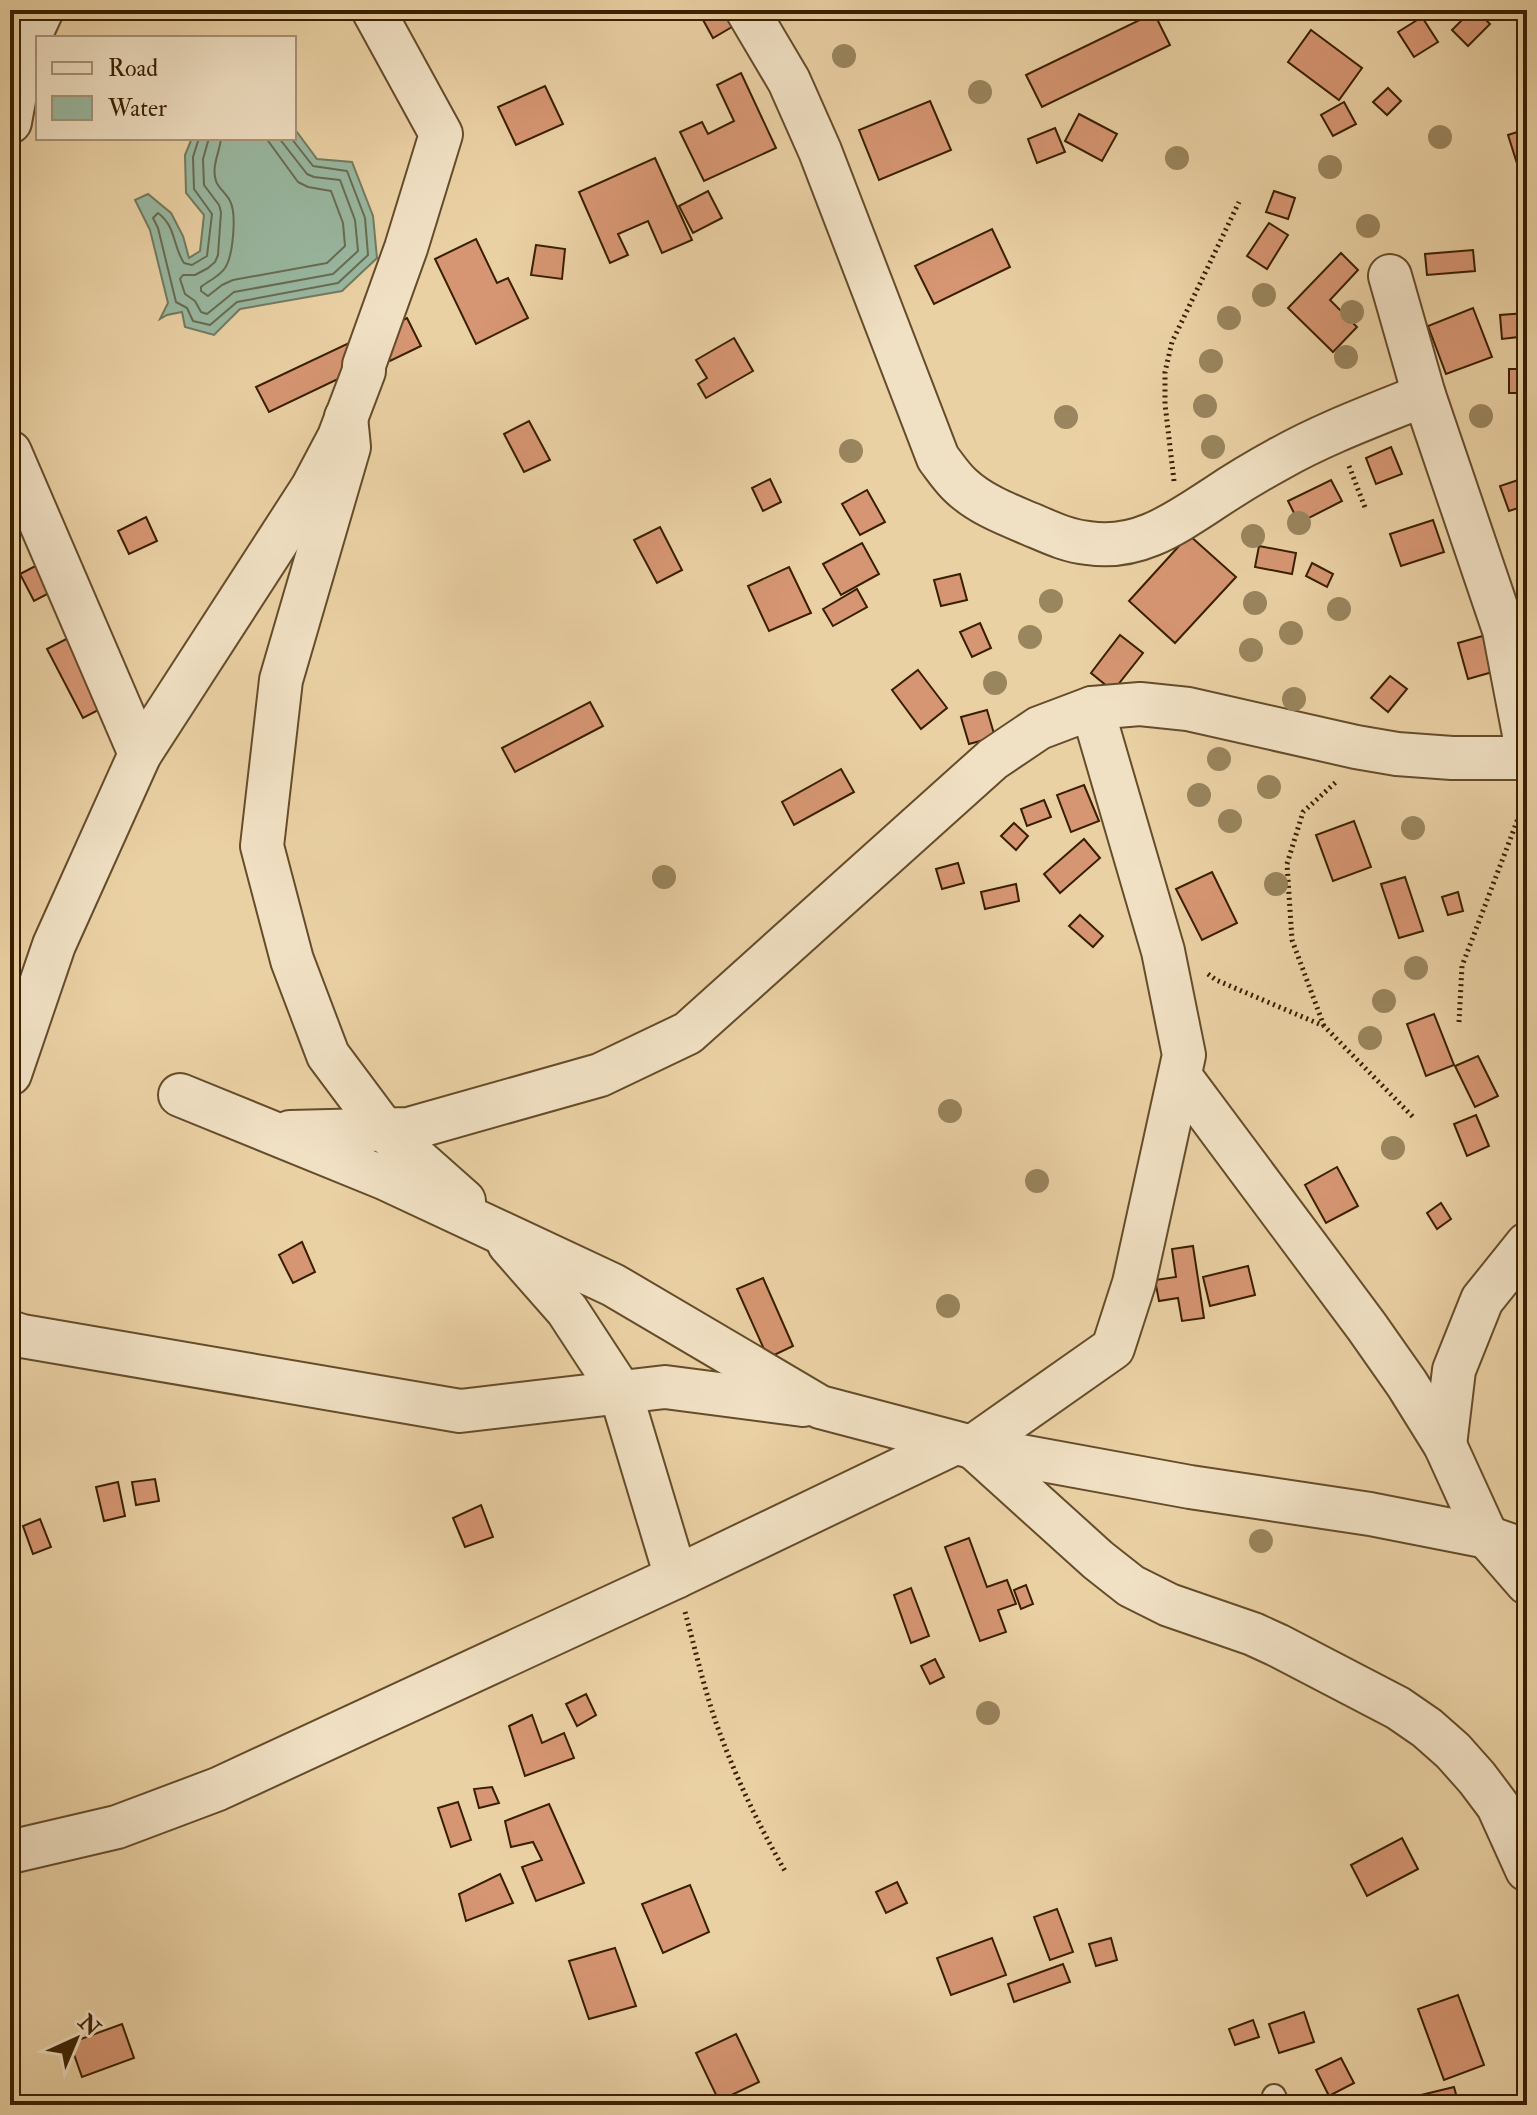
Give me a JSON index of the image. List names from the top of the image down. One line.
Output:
{"legend":["Road","Water"],"north":"top right"}
